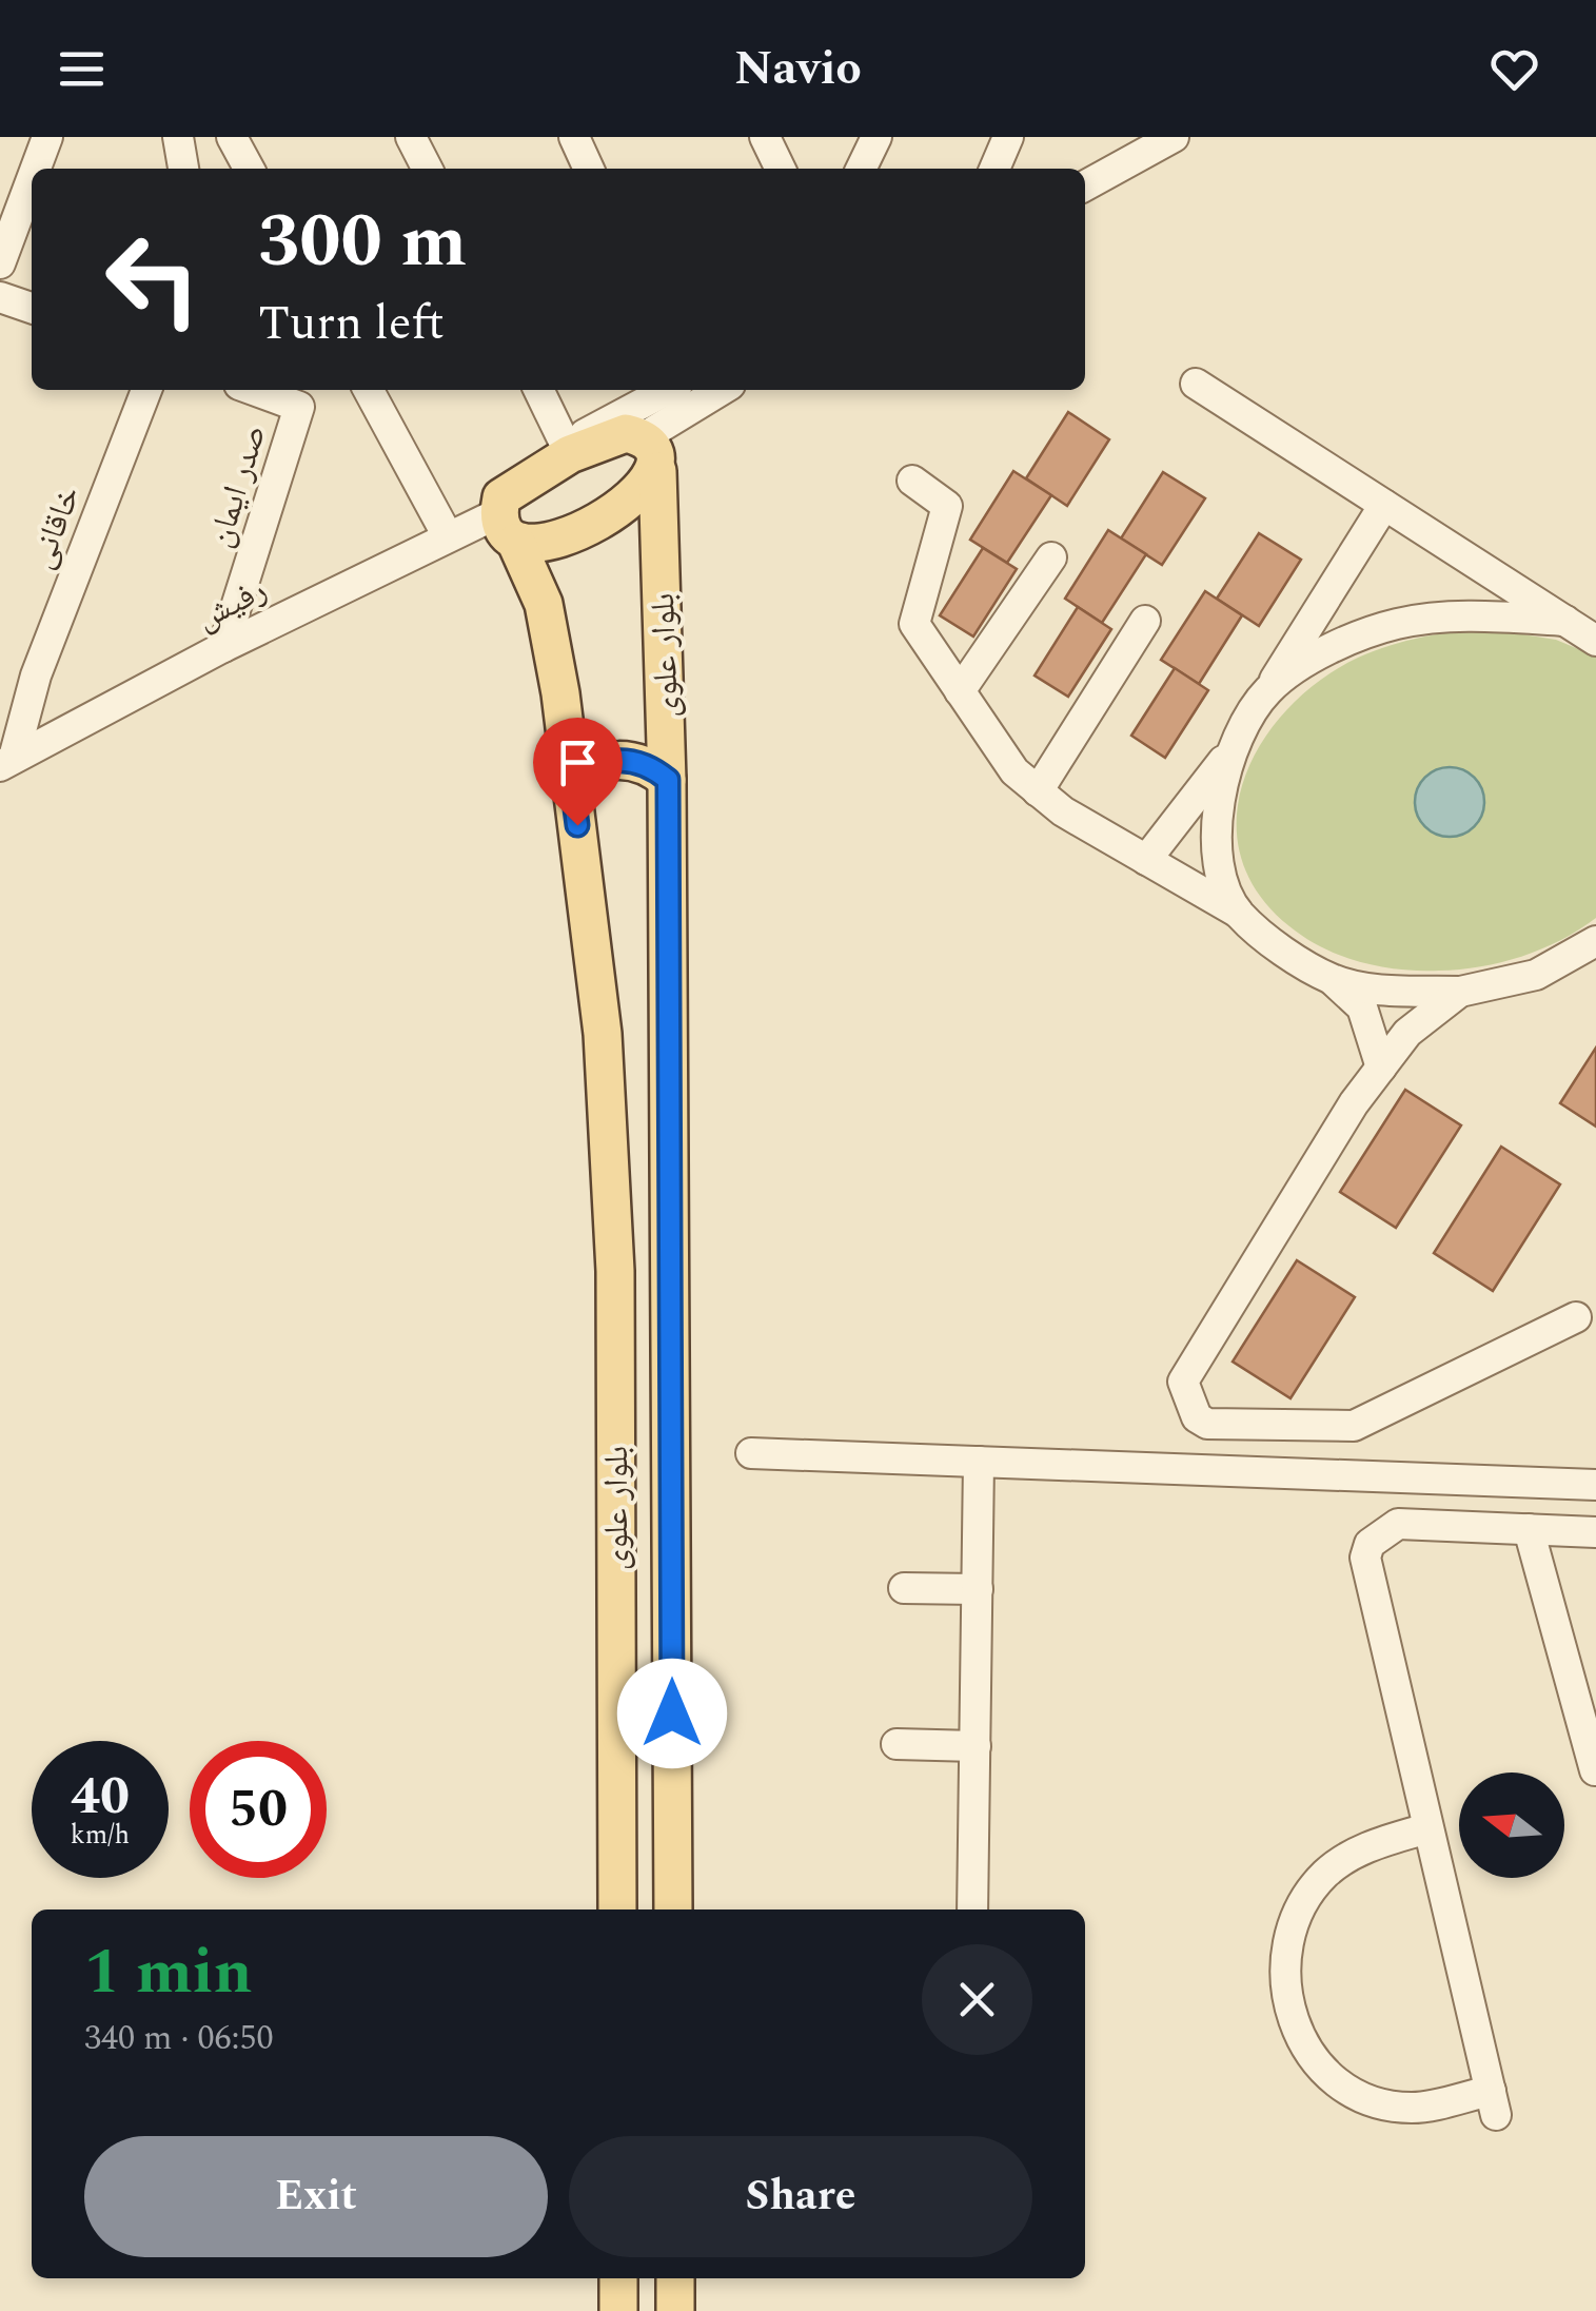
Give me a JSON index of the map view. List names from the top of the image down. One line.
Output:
{"streets":{"main road":["بلوار علوی"],"street":["صدر ایمان","خاقانی","رفیش"]},"crossings":[["صدر ایمان","رفیش"],["خاقانی","رفیش"],["رفیش","بلوار علوی"]],"north":"left","page":{"header":"Navio","turn":["300 m","Turn left"],"speed":"40 km/h","limit":"50","heading":["1 min","340 m · 06:50"],"buttons":["Exit","Share"]}}
